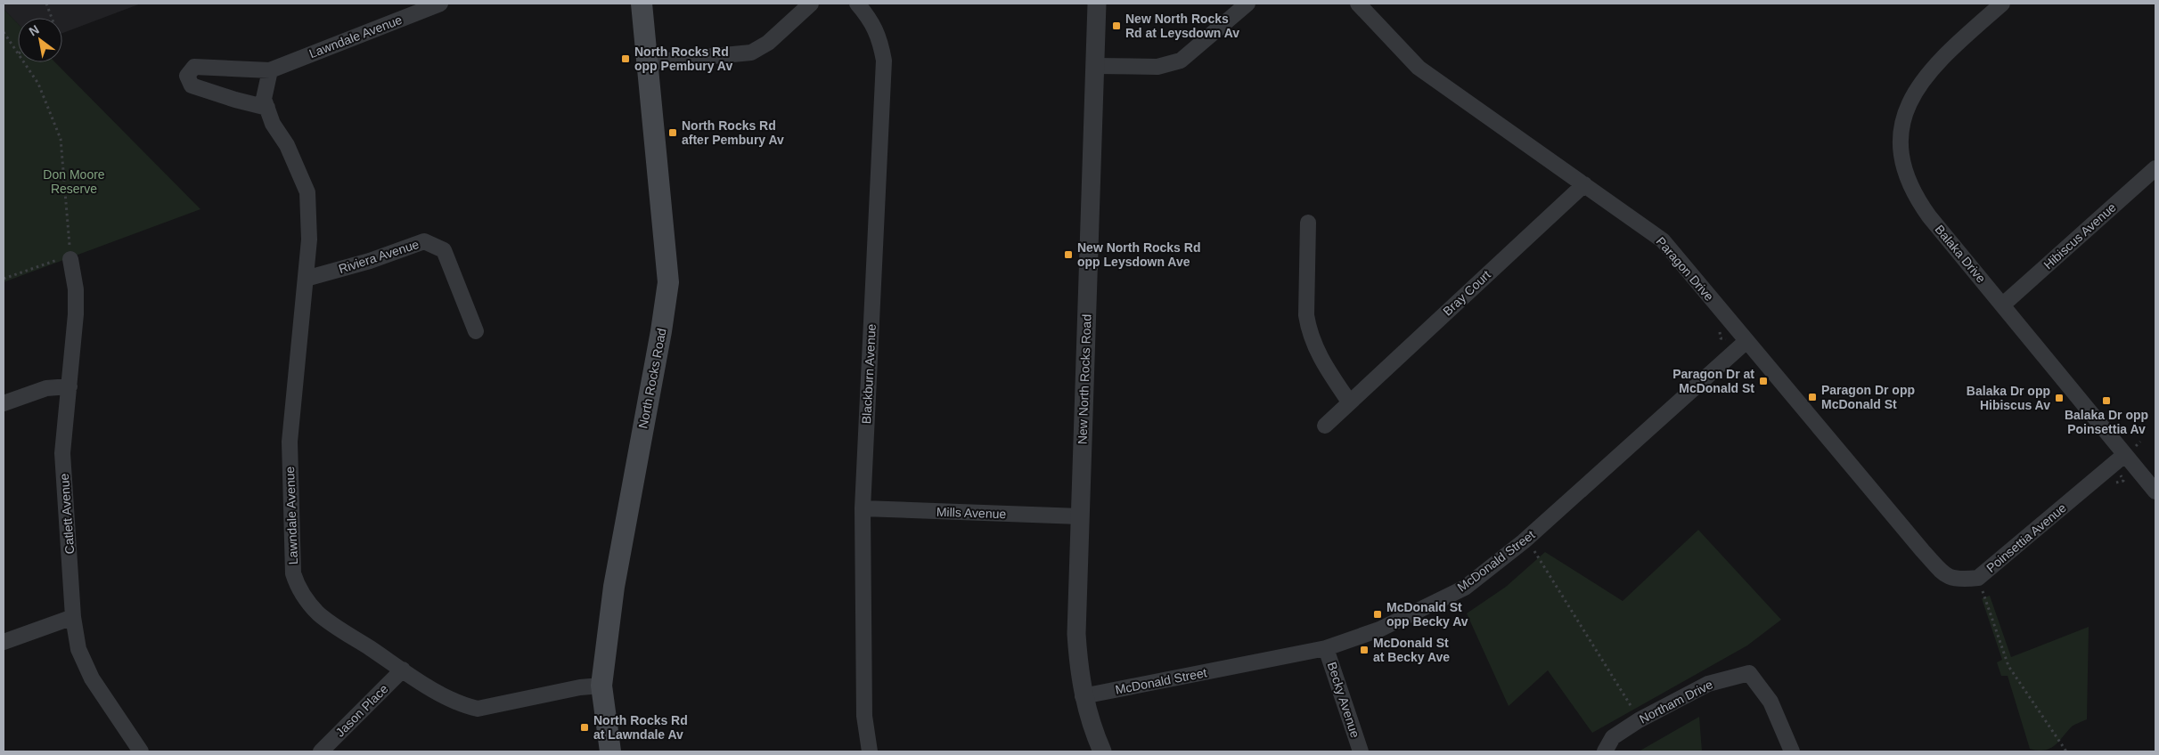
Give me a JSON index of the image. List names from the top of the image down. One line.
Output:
{"streets":{"main road":["North Rocks Road"],"street":["Lawndale Avenue","Hibiscus Avenue","Balaka Drive","Riviera Avenue","Paragon Drive","Bray Court","Blackburn Avenue","New North Rocks Road","Mills Avenue","Catlett Avenue","Poinsettia Avenue","McDonald Street","Becky Avenue","Northam Drive","Jason Place"]},"crossings":[["Lawndale Avenue","Riviera Avenue"],["Lawndale Avenue","North Rocks Road"],["Lawndale Avenue","Jason Place"],["Hibiscus Avenue","Balaka Drive"],["Balaka Drive","Poinsettia Avenue"],["Paragon Drive","Bray Court"],["Paragon Drive","Poinsettia Avenue"],["Paragon Drive","McDonald Street"],["Blackburn Avenue","Mills Avenue"],["New North Rocks Road","Mills Avenue"],["New North Rocks Road","McDonald Street"],["McDonald Street","Becky Avenue"]],"parks":["Don Moore Reserve"],"places":{"transit":["New North Rocks Rd at Leysdown Av","North Rocks Rd opp Pembury Av","North Rocks Rd after Pembury Av","New North Rocks Rd opp Leysdown Ave","Paragon Dr at McDonald St","Paragon Dr opp McDonald St","Balaka Dr opp Hibiscus Av","Balaka Dr opp Poinsettia Av","McDonald St opp Becky Av","McDonald St at Becky Ave","North Rocks Rd at Lawndale Av"]},"north":"top left"}
